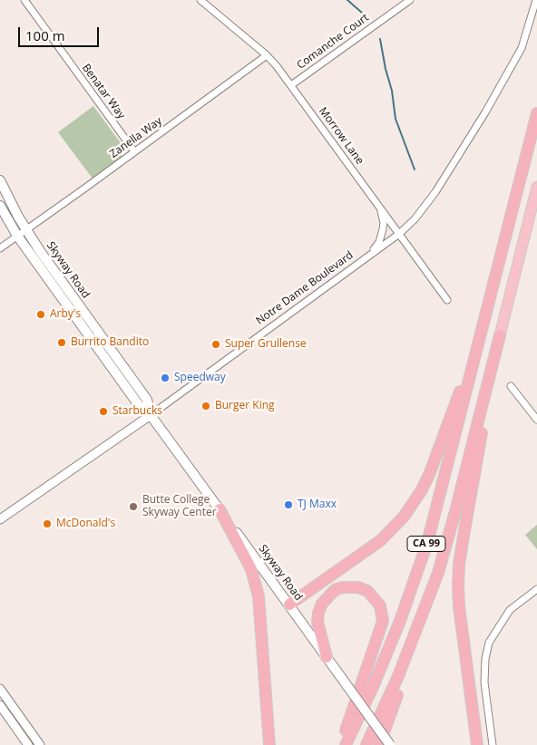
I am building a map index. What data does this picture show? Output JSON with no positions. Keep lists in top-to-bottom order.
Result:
{
  "streets": {
    "highway": ["CA 99"],
    "main road": ["Skyway Road"],
    "street": [
      "Comanche Court",
      "Benatar Way",
      "Morrow Lane",
      "Zanella Way",
      "Notre Dame Boulevard"
    ]
  },
  "crossings": [
    ["Comanche Court", "Morrow Lane"],
    ["Benatar Way", "Zanella Way"],
    ["Morrow Lane", "Zanella Way"],
    ["Morrow Lane", "Notre Dame Boulevard"],
    ["Zanella Way", "Skyway Road"],
    ["Skyway Road", "Notre Dame Boulevard"]
  ],
  "places": [
    "Arby's",
    "Burrito Bandito",
    "Super Grullense",
    "Speedway",
    "Burger King",
    "Starbucks",
    "TJ Maxx",
    "Butte College Skyway Center",
    "McDonald's"
  ],
  "scale_bar": "100 m"
}
